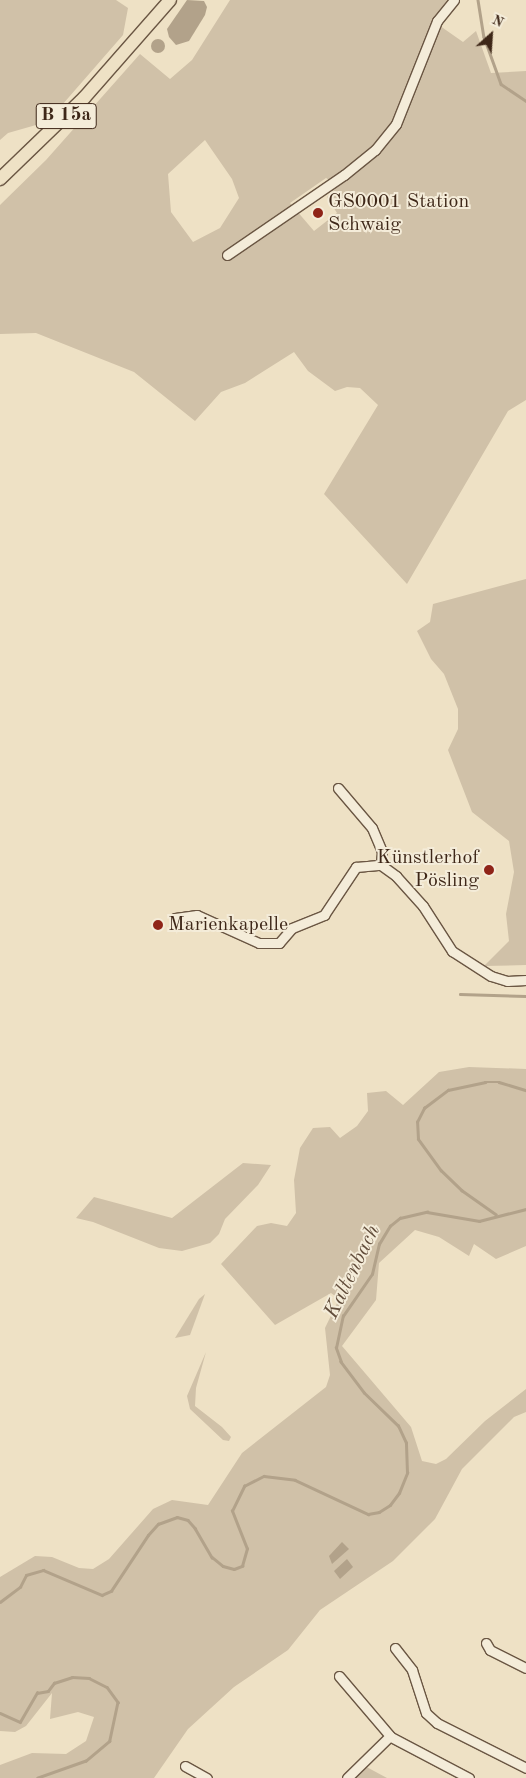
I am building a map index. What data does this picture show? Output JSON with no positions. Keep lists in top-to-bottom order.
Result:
{
  "streets": {
    "highway": ["B 15a"]
  },
  "water": ["Kaltenbach"],
  "places": ["GS0001 Station Schwaig", "Künstlerhof Pösling", "Marienkapelle"],
  "north": "top right"
}
